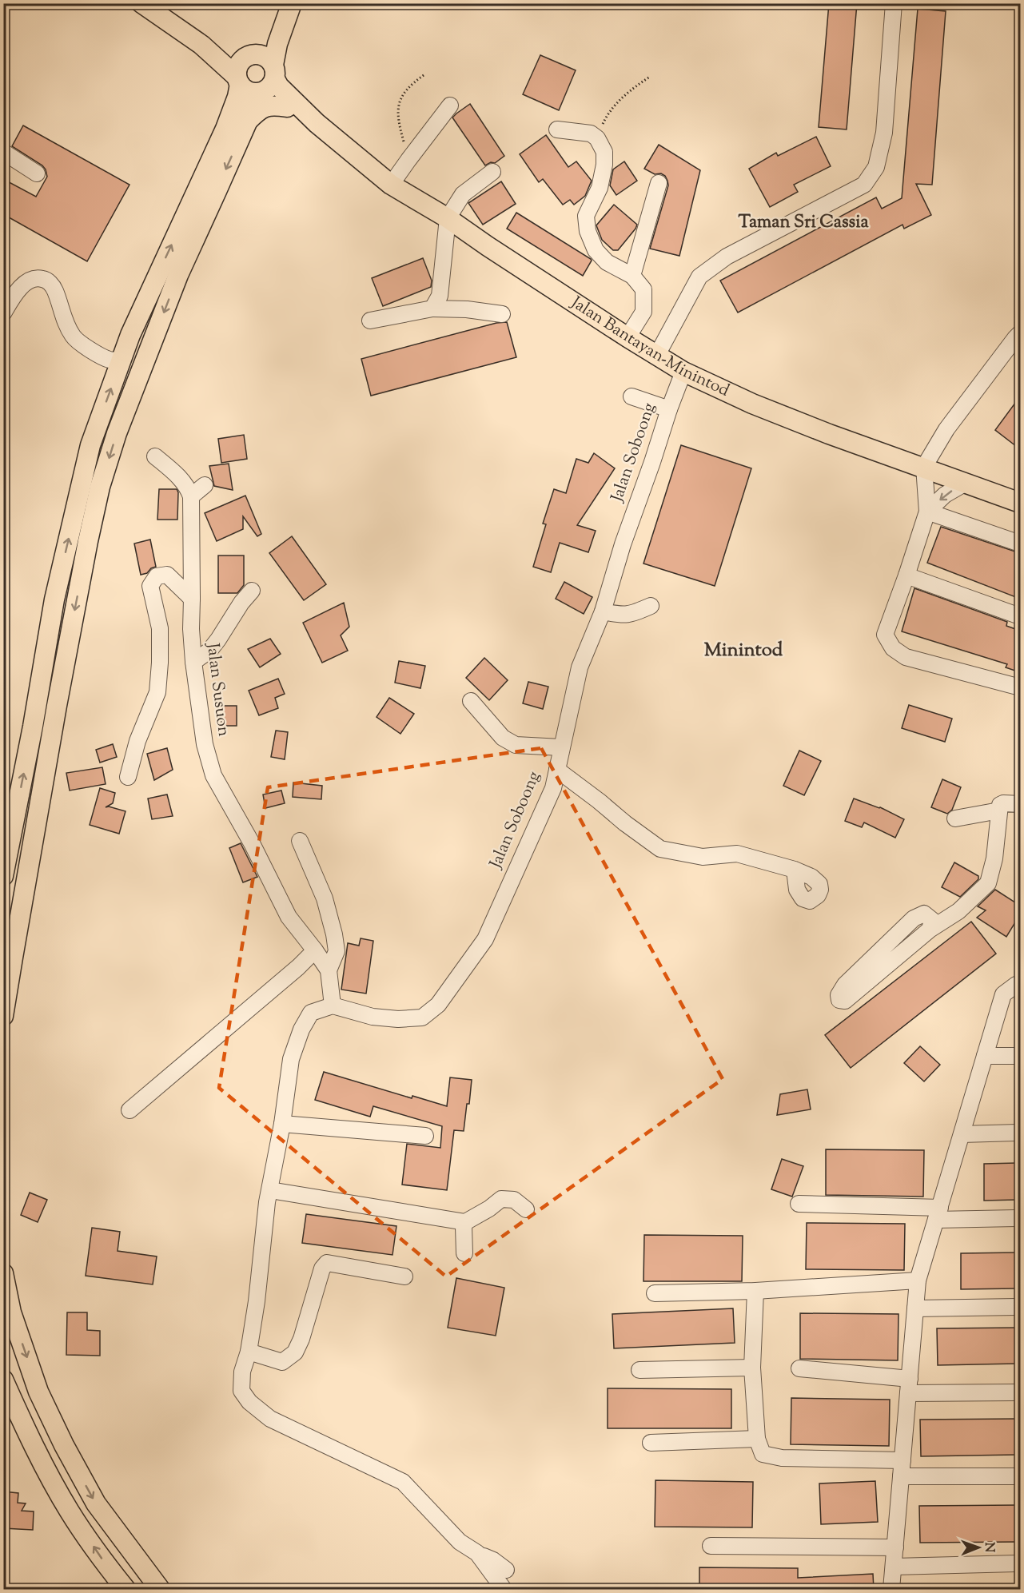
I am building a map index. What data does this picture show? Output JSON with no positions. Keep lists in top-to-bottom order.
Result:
{
  "streets": {
    "main road": ["Jalan Bantayan-Minintod"],
    "street": ["Jalan Soboong", "Jalan Susuon"]
  },
  "crossings": [
    ["Jalan Bantayan-Minintod", "Jalan Soboong"],
    ["Jalan Soboong", "Jalan Susuon"]
  ],
  "districts": ["Taman Sri Cassia", "Minintod"],
  "north": "right"
}
